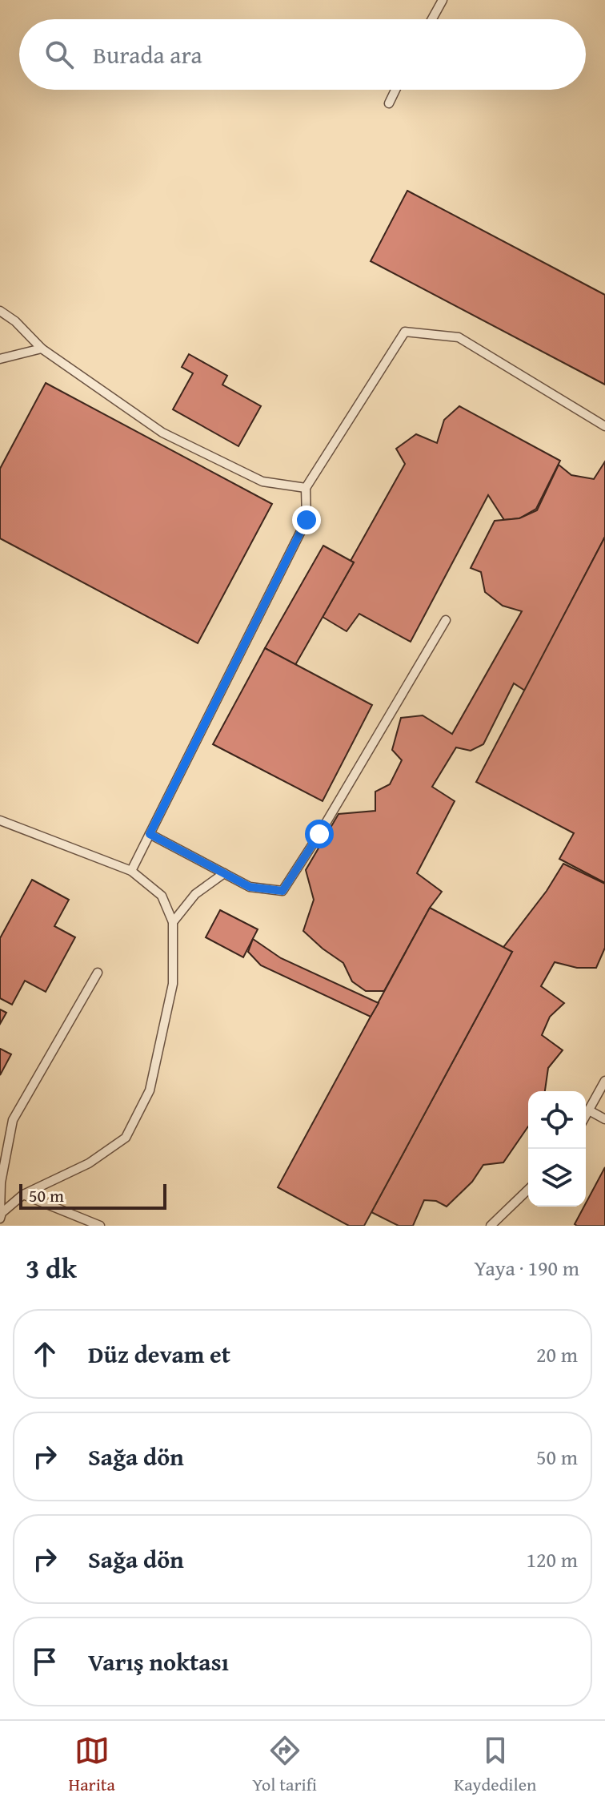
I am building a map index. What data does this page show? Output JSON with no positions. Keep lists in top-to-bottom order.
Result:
{
  "scale_bar": "50 m",
  "page": {
    "search": "Burada ara",
    "scale": "50 m",
    "heading": ["3 dk", "Yaya · 190 m"],
    "list": [
      ["Düz devam et", "20 m"],
      ["Sağa dön", "50 m"],
      ["Sağa dön", "120 m"],
      "Varış noktası"
    ],
    "nav": ["Harita", "Yol tarifi", "Kaydedilen"]
  }
}
